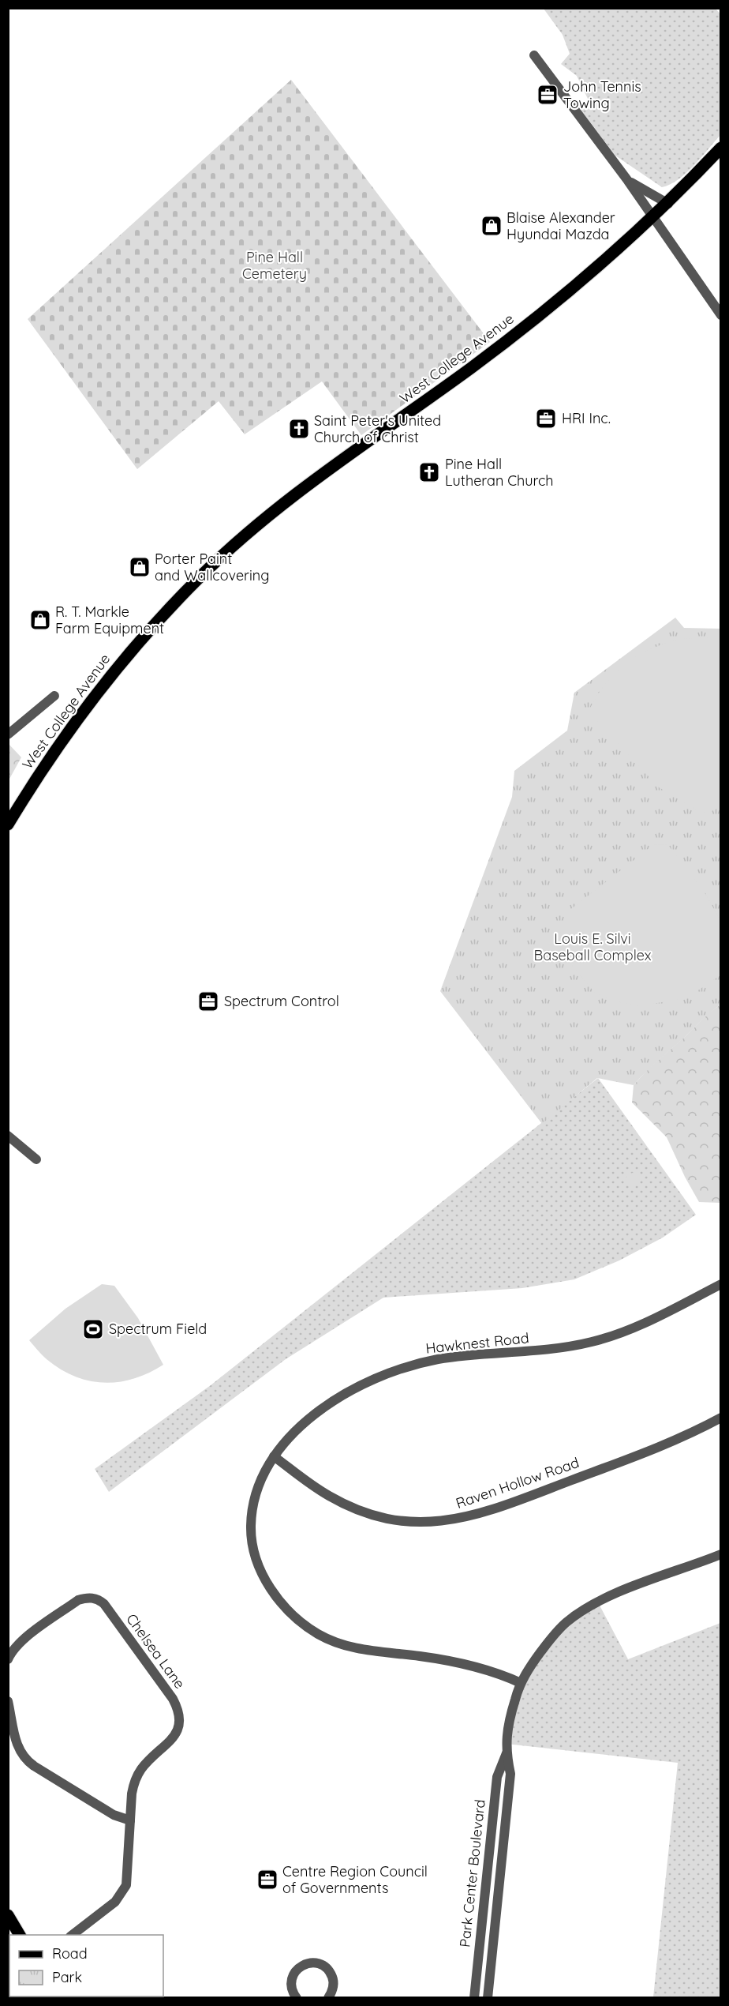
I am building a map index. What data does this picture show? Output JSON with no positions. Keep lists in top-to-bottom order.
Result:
{
  "streets": {
    "main road": ["West College Avenue"],
    "street": [
      "Hawknest Road",
      "Raven Hollow Road",
      "Chelsea Lane",
      "Park Center Boulevard"
    ]
  },
  "crossings": [
    ["Hawknest Road", "Raven Hollow Road"],
    ["Hawknest Road", "Park Center Boulevard"]
  ],
  "parks": ["Pine Hall Cemetery", "Louis E. Silvi Baseball Complex"],
  "places": {
    "office": [
      "John Tennis Towing",
      "HRI Inc.",
      "Spectrum Control",
      "Centre Region Council of Governments"
    ],
    "shop": ["Blaise Alexander Hyundai Mazda", "Porter Paint and Wallcovering", "R. T. Markle Farm Equipment"],
    "church": ["Saint Peter's United Church of Christ", "Pine Hall Lutheran Church"],
    "sports": ["Spectrum Field"]
  },
  "legend": ["Road", "Park"]
}
